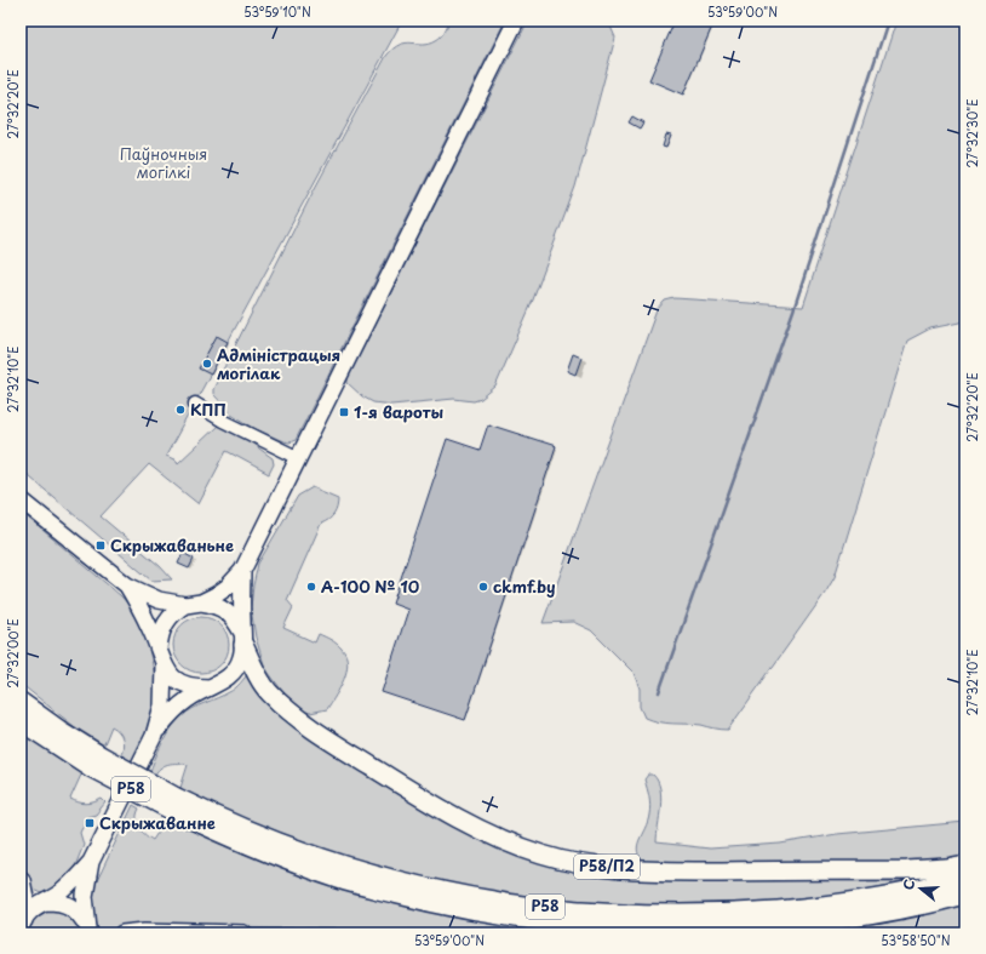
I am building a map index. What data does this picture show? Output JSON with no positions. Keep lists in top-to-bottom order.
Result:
{
  "streets": {
    "highway": ["Р58", "Р58/П2"]
  },
  "parks": ["Паўночныя могілкі"],
  "places": {
    "other": [
      "Адміністрацыя могілак",
      "КПП",
      "А-100 № 10",
      "ckmf.by"
    ],
    "transit": ["1-я вароты", "Скрыжаваньне", "Скрыжаванне"]
  },
  "north": "left",
  "coordinates": [
    "53°59'10\"N",
    "53°59'00\"N",
    "27°32'20\"E",
    "27°32'30\"E",
    "27°32'10\"E",
    "27°32'00\"E",
    "53°58'50\"N"
  ]
}
